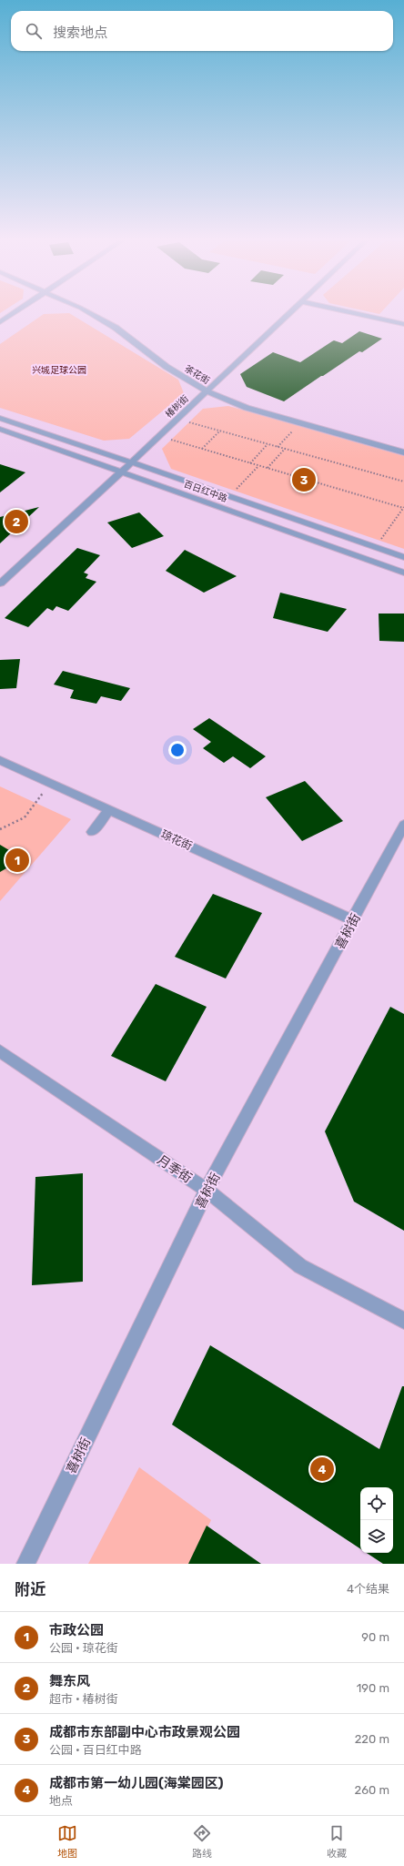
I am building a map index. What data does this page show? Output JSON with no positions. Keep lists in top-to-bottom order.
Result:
{
  "streets": {
    "street": [
      "茶花街",
      "椿树街",
      "百日红中路",
      "琼花街",
      "喜树街",
      "月季街"
    ]
  },
  "crossings": [
    ["茶花街", "椿树街"],
    ["椿树街", "百日红中路"],
    ["琼花街", "喜树街"],
    ["喜树街", "月季街"]
  ],
  "parks": ["兴城足球公园"],
  "page": {
    "search": "搜索地点",
    "pins": [
      "3",
      "2",
      "1",
      "4"
    ],
    "heading": ["附近", "4个结果"],
    "list": [
      {
        "mark": "1",
        "name": "市政公园",
        "note": "公园 · 琼花街",
        "value": "90 m"
      },
      {
        "mark": "2",
        "name": "舞东风",
        "note": "超市 · 椿树街",
        "value": "190 m"
      },
      {
        "mark": "3",
        "name": "成都市东部副中心市政景观公园",
        "note": "公园 · 百日红中路",
        "value": "220 m"
      },
      {
        "mark": "4",
        "name": "成都市第一幼儿园(海棠园区)",
        "note": "地点",
        "value": "260 m"
      }
    ],
    "nav": ["地图", "路线", "收藏"]
  }
}
